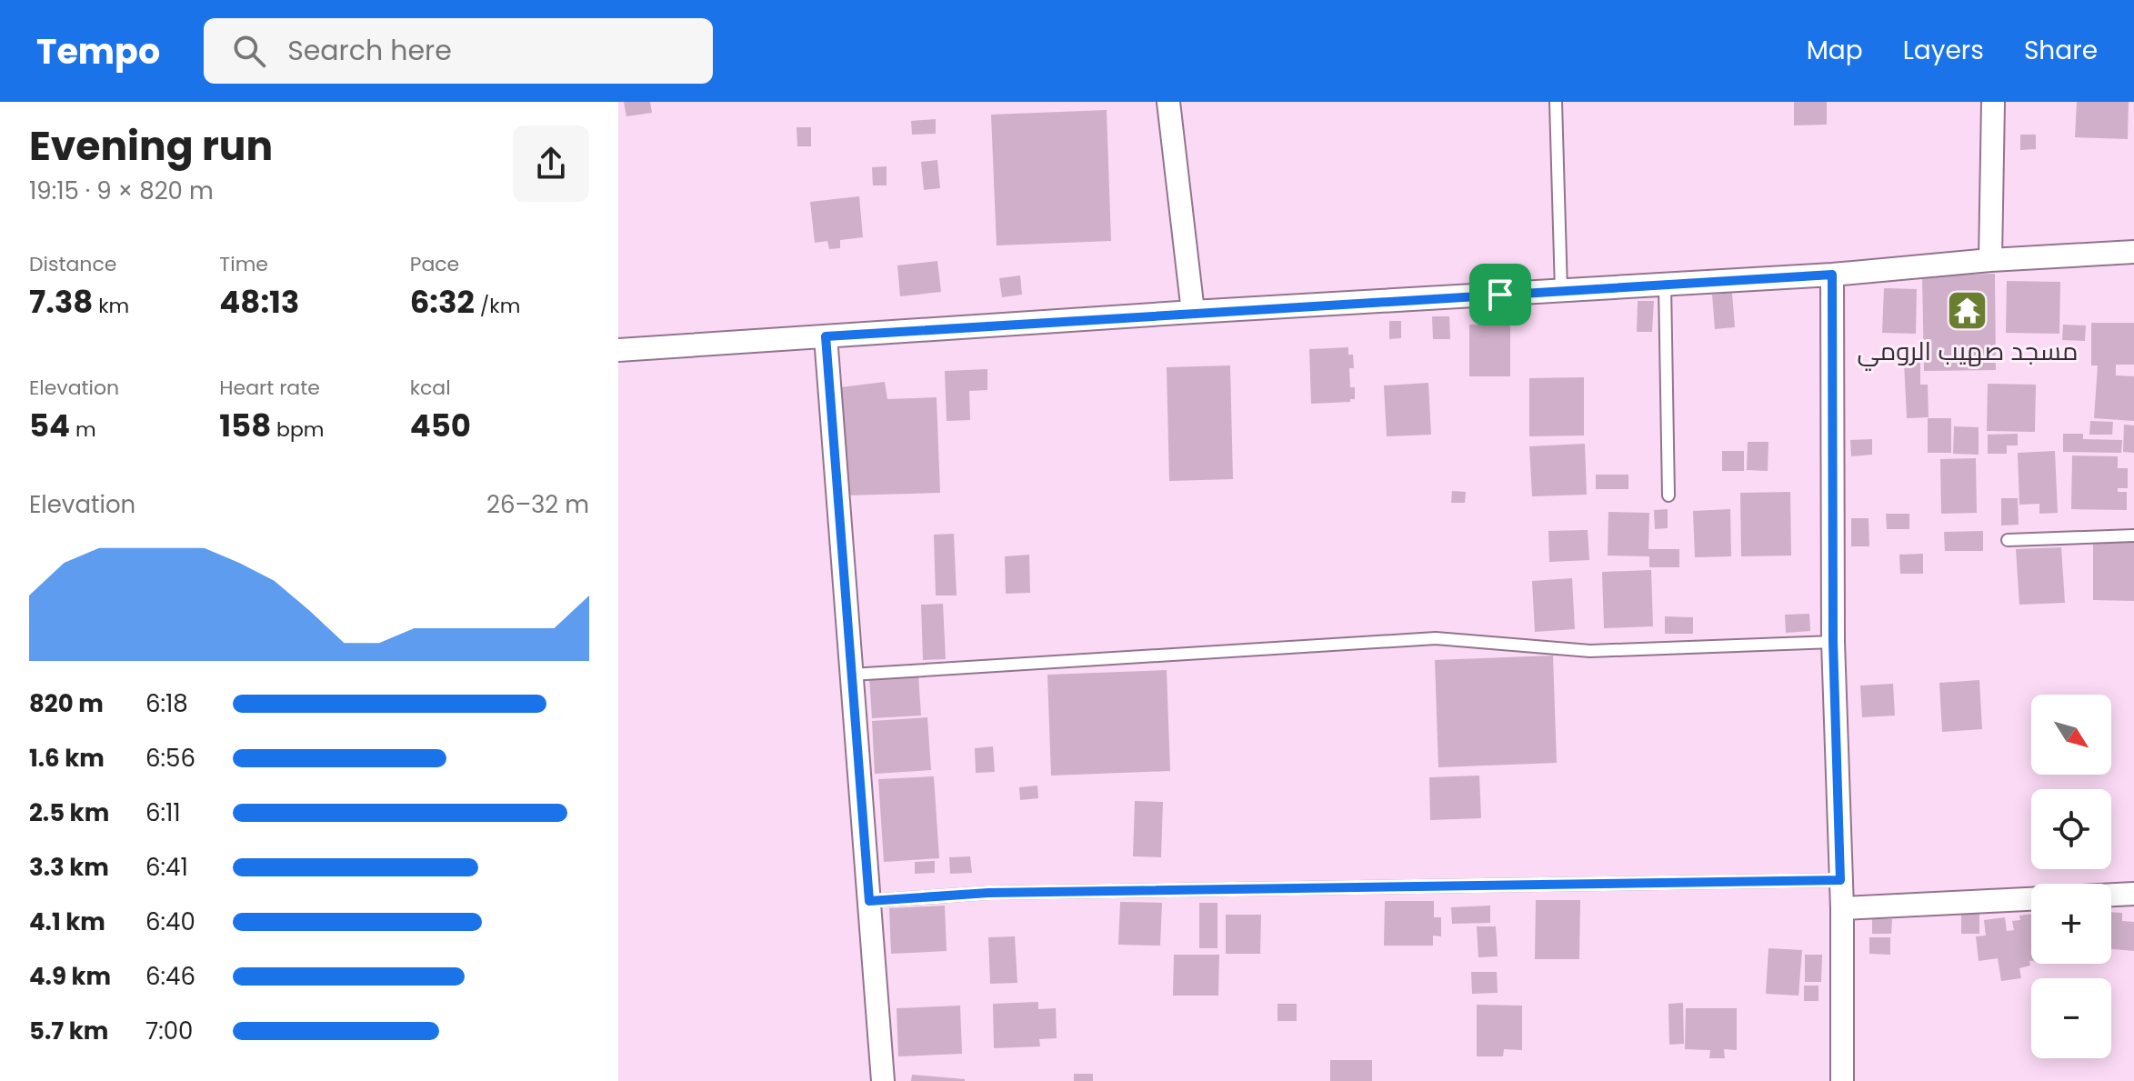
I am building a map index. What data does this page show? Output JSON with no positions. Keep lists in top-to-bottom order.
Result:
{
  "places": {
    "temple": ["مسجد صهيب الرومي"]
  },
  "north": "bottom right",
  "page": {
    "header": "Tempo",
    "search": "Search here",
    "nav": ["Map", "Layers", "Share"],
    "heading": ["Evening run", "19:15 · 9 × 820 m"],
    "stats": [
      ["Distance", "7.38 km"],
      ["Time", "48:13"],
      ["Pace", "6:32 /km"],
      ["Elevation", "54 m"],
      ["Heart rate", "158 bpm"],
      ["kcal", "450"]
    ],
    "chart": ["Elevation", "26–32 m"],
    "list": [
      {
        "name": "820 m",
        "note": "6:18"
      },
      {
        "name": "1.6 km",
        "note": "6:56"
      },
      {
        "name": "2.5 km",
        "note": "6:11"
      },
      {
        "name": "3.3 km",
        "note": "6:41"
      },
      {
        "name": "4.1 km",
        "note": "6:40"
      },
      {
        "name": "4.9 km",
        "note": "6:46"
      },
      {
        "name": "5.7 km",
        "note": "7:00"
      }
    ],
    "map_buttons": ["+", "−"]
  }
}
